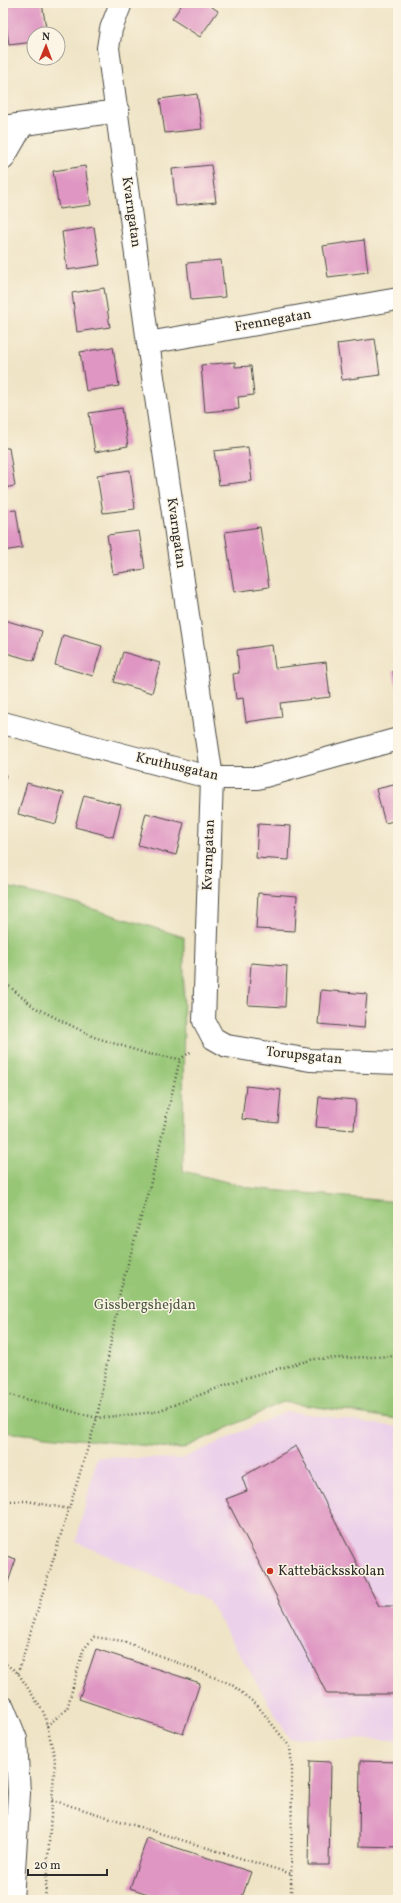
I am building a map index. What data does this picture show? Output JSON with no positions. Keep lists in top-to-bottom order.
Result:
{
  "streets": {
    "street": [
      "Kvarngatan",
      "Frennegatan",
      "Kruthusgatan",
      "Torupsgatan"
    ]
  },
  "crossings": [
    ["Kvarngatan", "Frennegatan"],
    ["Kvarngatan", "Kruthusgatan"],
    ["Kvarngatan", "Torupsgatan"]
  ],
  "parks": ["Gissbergshejdan"],
  "places": ["Kattebäcksskolan"],
  "scale_bar": "20 m",
  "north": "top"
}
